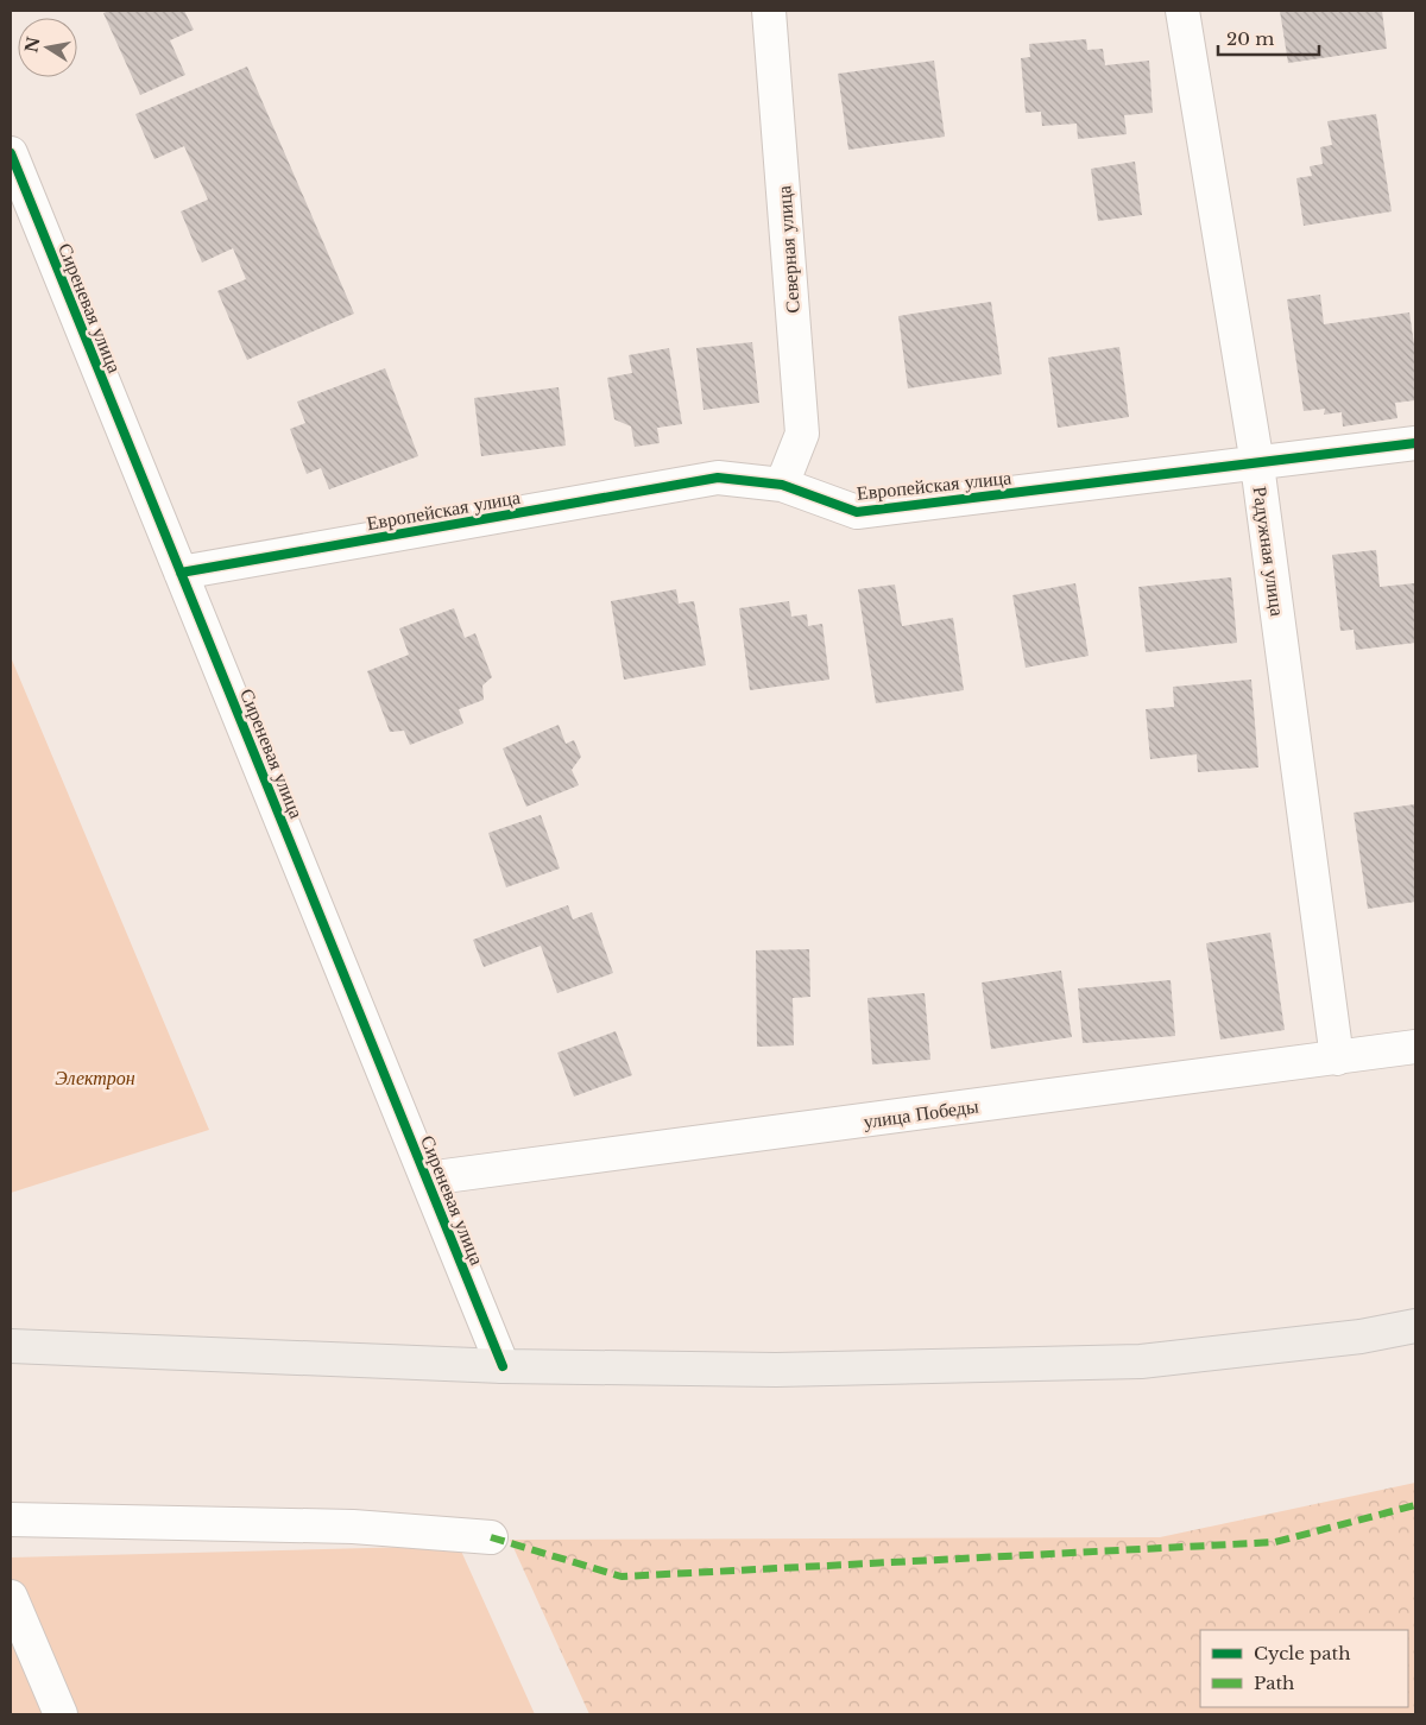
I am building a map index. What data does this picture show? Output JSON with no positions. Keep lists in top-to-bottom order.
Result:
{
  "streets": {
    "street": [
      "Северная улица",
      "Сиреневая улица",
      "Европейская улица",
      "Радужная улица",
      "улица Победы"
    ]
  },
  "crossings": [
    ["Северная улица", "Европейская улица"],
    ["Сиреневая улица", "Европейская улица"],
    ["Сиреневая улица", "улица Победы"],
    ["Европейская улица", "Радужная улица"],
    ["Радужная улица", "улица Победы"]
  ],
  "parks": ["Электрон"],
  "legend": ["Cycle path", "Path"],
  "scale_bar": "20 m",
  "north": "left"
}
